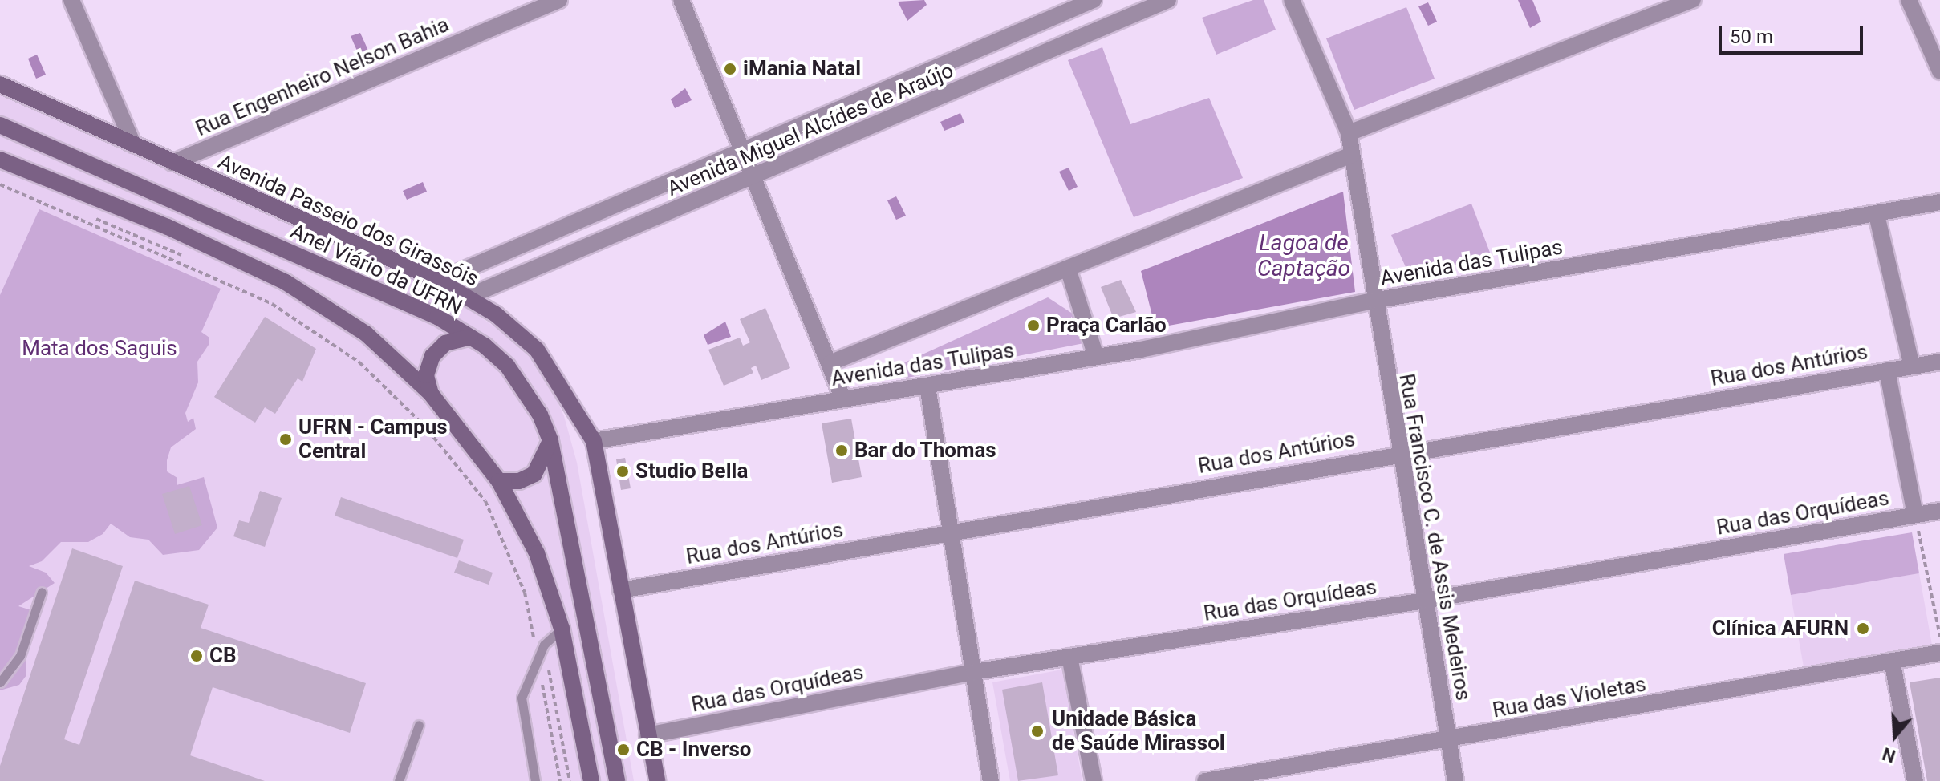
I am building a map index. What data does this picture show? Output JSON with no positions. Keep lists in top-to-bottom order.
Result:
{
  "streets": {
    "main road": ["Avenida Passeio dos Girassóis", "Anel Viário da UFRN"],
    "street": [
      "Rua Engenheiro Nelson Bahia",
      "Avenida Miguel Alcídes de Araújo",
      "Avenida das Tulipas",
      "Rua dos Antúrios",
      "Rua das Orquídeas",
      "Rua Francisco C. de Assis Medeiros",
      "Rua das Violetas"
    ]
  },
  "crossings": [
    ["Rua Engenheiro Nelson Bahia", "Avenida Passeio dos Girassóis"],
    ["Avenida Miguel Alcídes de Araújo", "Avenida Passeio dos Girassóis"],
    ["Avenida Passeio dos Girassóis", "Avenida das Tulipas"],
    ["Avenida Passeio dos Girassóis", "Rua dos Antúrios"],
    ["Avenida Passeio dos Girassóis", "Rua das Orquídeas"],
    ["Avenida das Tulipas", "Rua Francisco C. de Assis Medeiros"],
    ["Rua dos Antúrios", "Rua Francisco C. de Assis Medeiros"],
    ["Rua das Orquídeas", "Rua Francisco C. de Assis Medeiros"],
    ["Rua Francisco C. de Assis Medeiros", "Rua das Violetas"]
  ],
  "water": ["Lagoa de Captação"],
  "parks": ["Mata dos Saguis"],
  "places": [
    "iMania Natal",
    "Praça Carlão",
    "UFRN - Campus Central",
    "Bar do Thomas",
    "Studio Bella",
    "Clínica AFURN",
    "CB",
    "Unidade Básica de Saúde Mirassol",
    "CB - Inverso"
  ],
  "scale_bar": "50 m",
  "north": "bottom"
}
